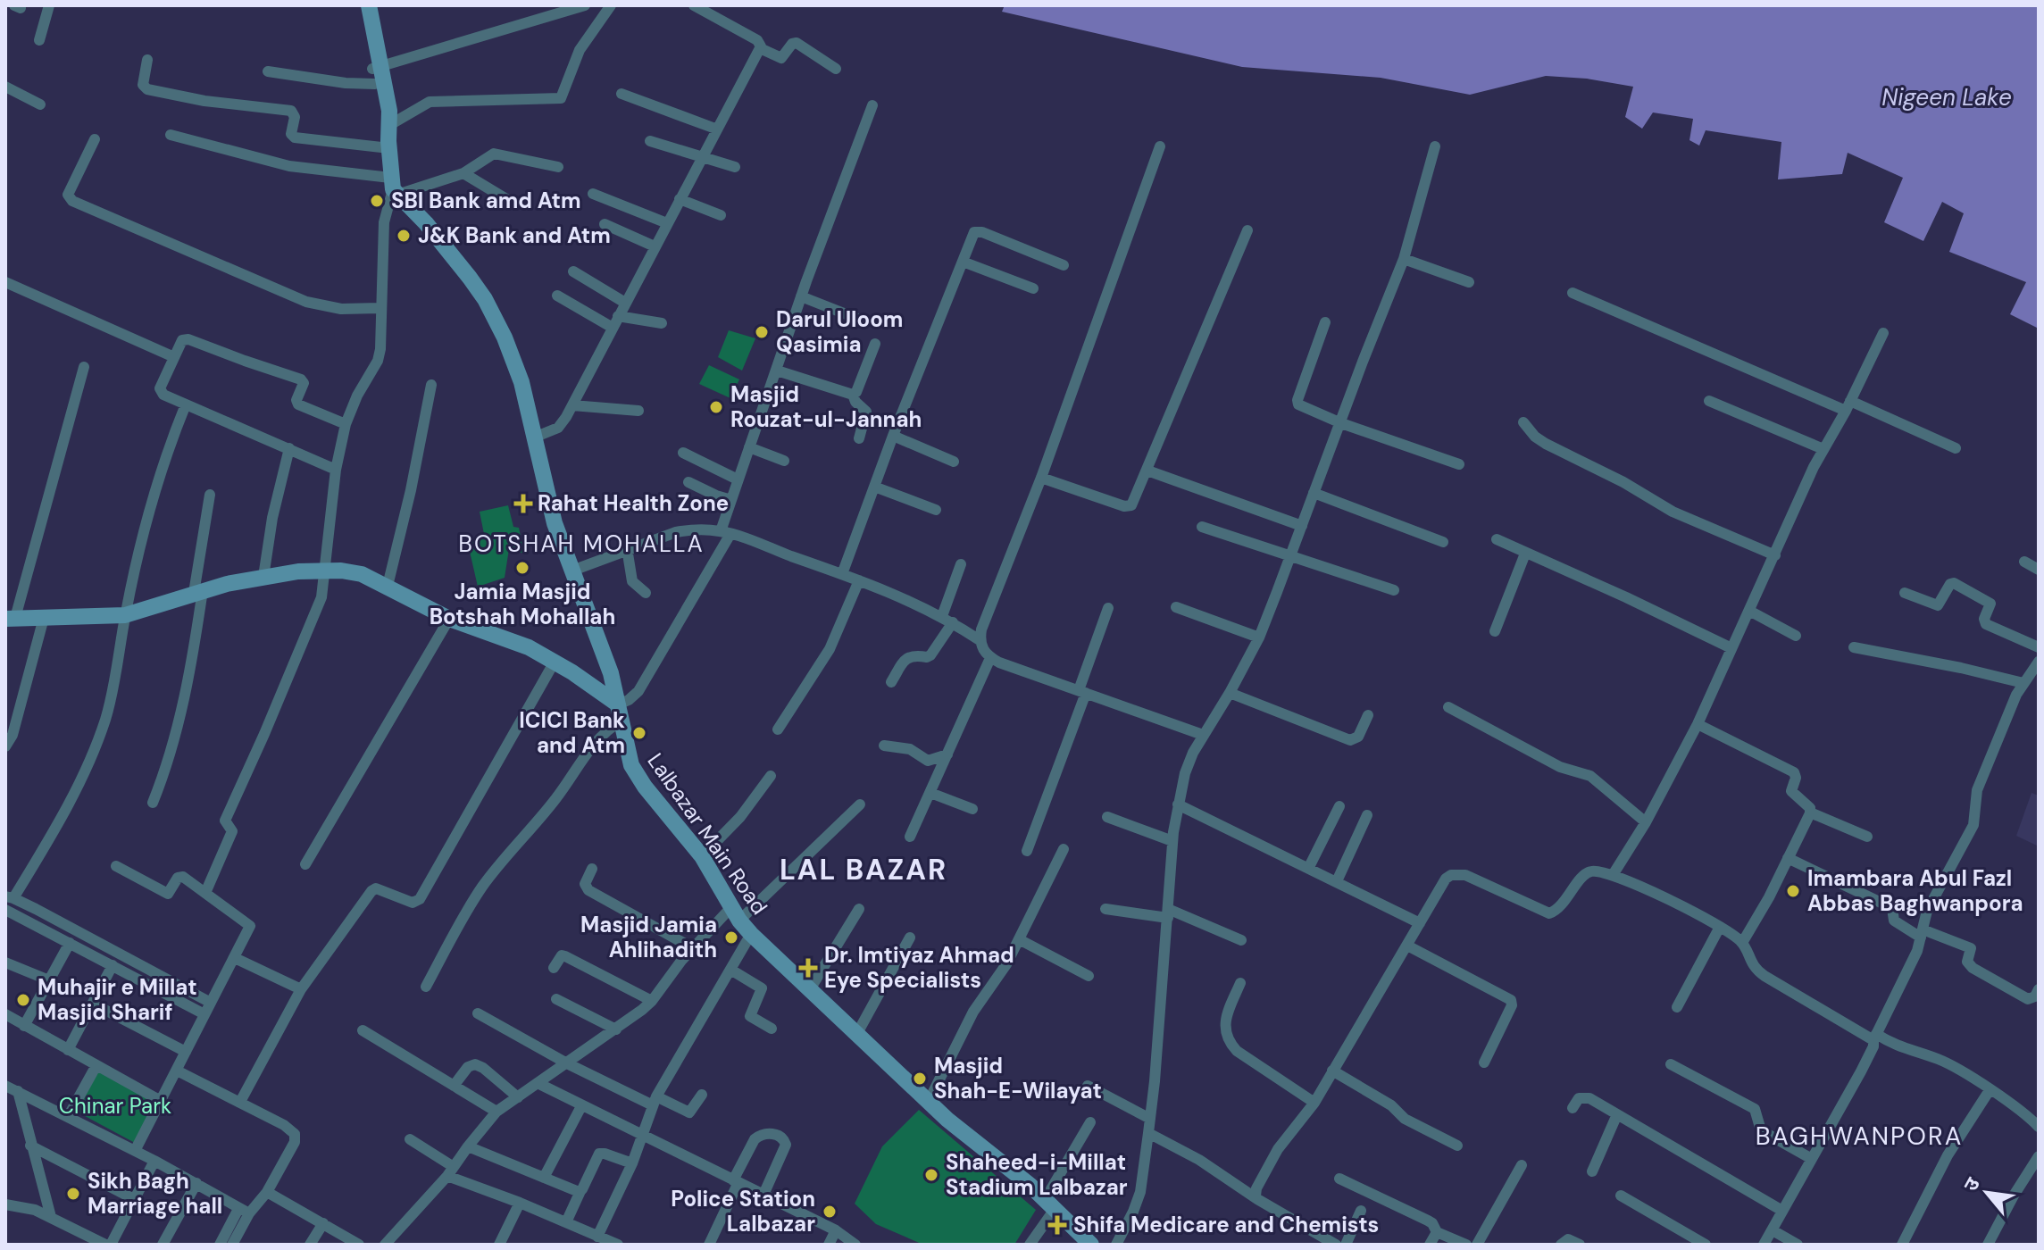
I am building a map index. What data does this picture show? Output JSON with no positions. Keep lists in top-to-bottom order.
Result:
{
  "streets": {
    "main road": ["Lalbazar Main Road"]
  },
  "districts": ["BOTSHAH MOHALLA", "LAL BAZAR", "BAGHWANPORA"],
  "water": ["Nigeen Lake"],
  "parks": ["Chinar Park"],
  "places": {
    "other": [
      "SBI Bank amd Atm",
      "J&K Bank and Atm",
      "Darul Uloom Qasimia",
      "Masjid Rouzat-ul-Jannah",
      "Jamia Masjid Botshah Mohallah",
      "ICICI Bank and Atm",
      "Imambara Abul Fazl Abbas Baghwanpora",
      "Masjid Jamia Ahlihadith",
      "Muhajir e Millat Masjid Sharif",
      "Masjid Shah-E-Wilayat",
      "Shaheed-i-Millat Stadium Lalbazar",
      "Sikh Bagh Marriage hall",
      "Police Station Lalbazar"
    ],
    "health": ["Rahat Health Zone", "Dr. Imtiyaz Ahmad Eye Specialists", "Shifa Medicare and Chemists"]
  },
  "north": "top left"
}
